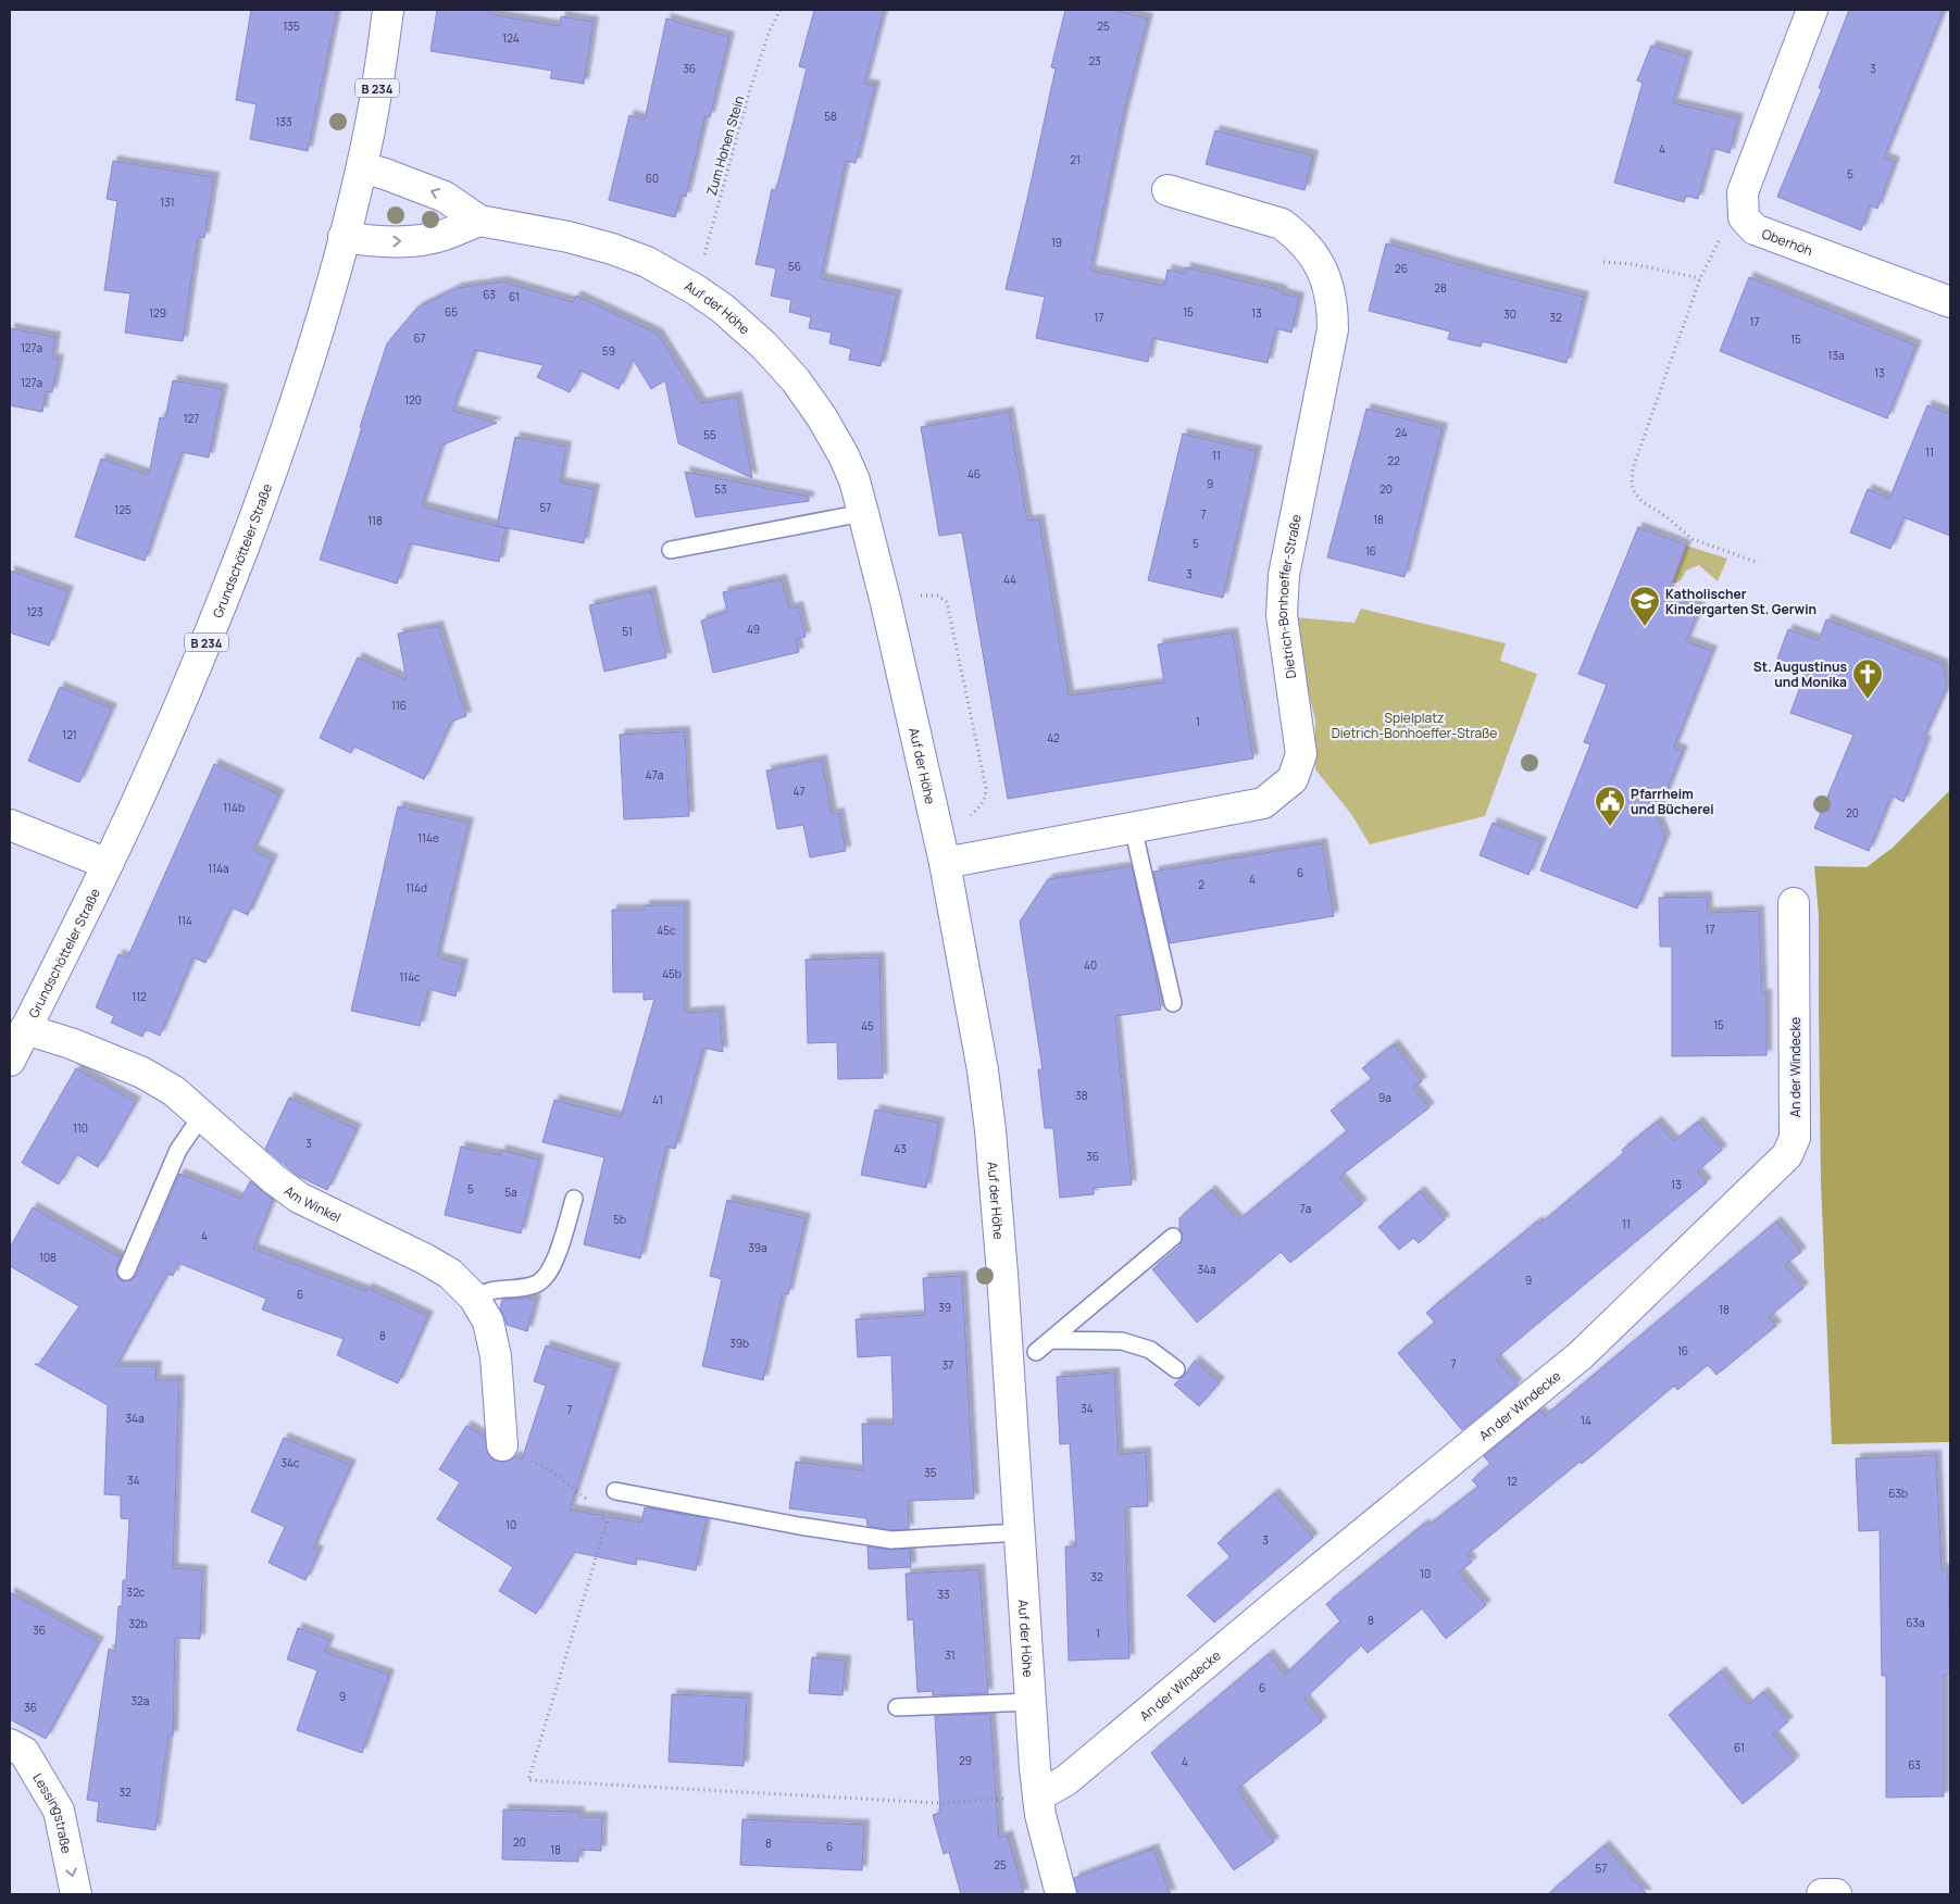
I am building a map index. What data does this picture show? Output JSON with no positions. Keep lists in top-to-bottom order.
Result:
{
  "streets": {
    "street": [
      "B 234",
      "Oberhöh",
      "Auf der Höhe",
      "Grundschötteler Straße",
      "Dietrich-Bonhoeffer-Straße",
      "An der Windecke",
      "Am Winkel",
      "Lessingstraße"
    ],
    "path": ["Zum Hohen Stein"]
  },
  "crossings": [
    ["Zum Hohen Stein", "Auf der Höhe"],
    ["Auf der Höhe", "Grundschötteler Straße"],
    ["Auf der Höhe", "Dietrich-Bonhoeffer-Straße"],
    ["Auf der Höhe", "An der Windecke"],
    ["Grundschötteler Straße", "Am Winkel"]
  ],
  "one_way": ["Lessingstraße"],
  "parks": ["Spielplatz Dietrich-Bonhoeffer-Straße"],
  "places": {
    "school or university": ["Katholischer Kindergarten St. Gerwin"],
    "church": ["St. Augustinus und Monika"],
    "public building": ["Pfarrheim und Bücherei"]
  },
  "house_numbers": [
    "135",
    "25",
    "124",
    "23",
    "36",
    "3",
    "58",
    "133",
    "4",
    "21",
    "5",
    "60",
    "131",
    "19",
    "56",
    "26",
    "28",
    "63",
    "61",
    "65",
    "15",
    "129",
    "13",
    "30",
    "17",
    "32",
    "17",
    "67",
    "15",
    "127a",
    "59",
    "13a",
    "13",
    "127a",
    "120",
    "127",
    "24",
    "55",
    "11",
    "11",
    "22",
    "46",
    "9",
    "53",
    "20",
    "57",
    "125",
    "7",
    "18",
    "118",
    "5",
    "16",
    "3",
    "44",
    "123",
    "49",
    "51",
    "116",
    "1",
    "121",
    "42",
    "47a",
    "47",
    "114b",
    "20",
    "114e",
    "114a",
    "6",
    "4",
    "2",
    "114d",
    "114",
    "17",
    "45c",
    "40",
    "45b",
    "114c",
    "112",
    "15",
    "45",
    "38",
    "9a",
    "41",
    "110",
    "3",
    "43",
    "36",
    "13",
    "5",
    "5a",
    "7a",
    "5b",
    "11",
    "4",
    "39a",
    "108",
    "34a",
    "9",
    "6",
    "39",
    "18",
    "8",
    "39b",
    "16",
    "7",
    "37",
    "34",
    "7",
    "34a",
    "14",
    "34c",
    "35",
    "34",
    "12",
    "63b",
    "10",
    "3",
    "10",
    "32",
    "32c",
    "33",
    "8",
    "63a",
    "32b",
    "36",
    "1",
    "31",
    "6",
    "9",
    "32a",
    "36",
    "61",
    "29",
    "4",
    "63",
    "32",
    "20",
    "8",
    "6",
    "18",
    "25",
    "57"
  ]
}
